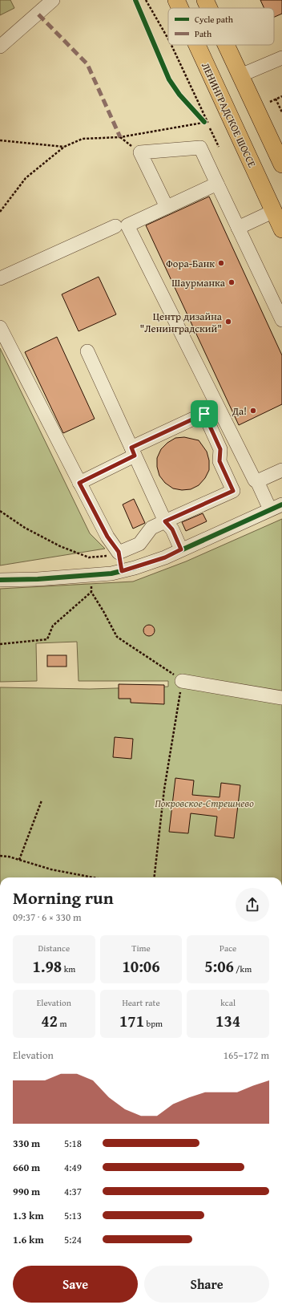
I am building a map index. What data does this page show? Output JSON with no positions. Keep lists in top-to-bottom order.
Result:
{
  "streets": {
    "main road": ["ЛЕНИНГРАДСКОЕ ШОССЕ"]
  },
  "parks": ["Покровское-Стрешнево"],
  "places": [
    "Фора-Банк",
    "Шаурманка",
    "Центр дизайна \"Ленинградский\"",
    "Да!"
  ],
  "legend": ["Cycle path", "Path"],
  "page": {
    "heading": ["Morning run", "09:37 · 6 × 330 m"],
    "stats": [
      ["Distance", "1.98 km"],
      ["Time", "10:06"],
      ["Pace", "5:06 /km"],
      ["Elevation", "42 m"],
      ["Heart rate", "171 bpm"],
      ["kcal", "134"]
    ],
    "chart": ["Elevation", "165–172 m"],
    "list": [
      {
        "name": "330 m",
        "note": "5:18"
      },
      {
        "name": "660 m",
        "note": "4:49"
      },
      {
        "name": "990 m",
        "note": "4:37"
      },
      {
        "name": "1.3 km",
        "note": "5:13"
      },
      {
        "name": "1.6 km",
        "note": "5:24"
      }
    ],
    "buttons": ["Save", "Share"]
  }
}
